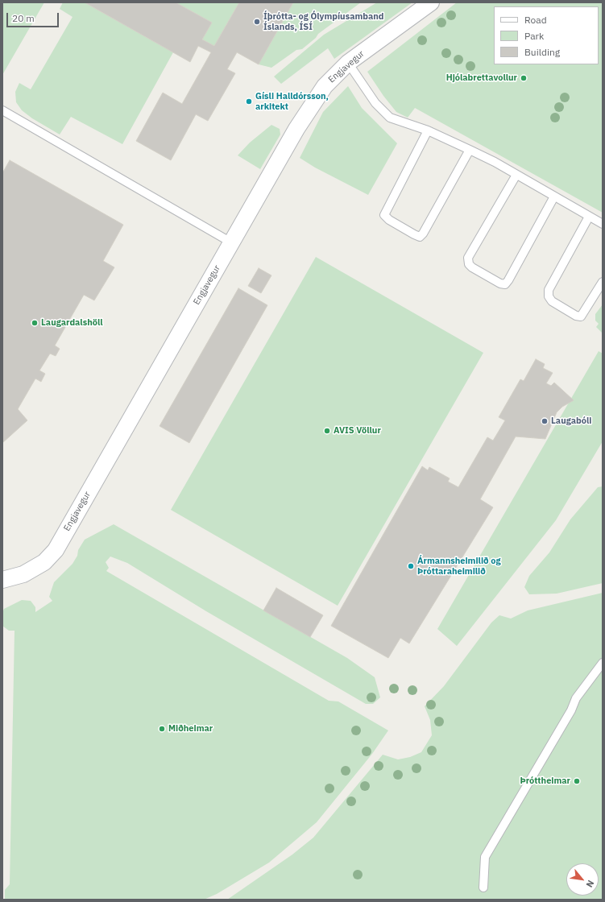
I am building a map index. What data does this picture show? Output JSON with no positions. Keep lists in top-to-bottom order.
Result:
{
  "streets": {
    "street": ["Engjavegur"]
  },
  "places": [
    "Íþrótta- og Ólympíusamband Íslands, ÍSÍ",
    "Hjólabrettavollur",
    "Gísli Halldórsson, arkitekt",
    "Laugardalshöll",
    "Laugabóli",
    "AVIS Völlur",
    "Ármannsheimilið og Þróttaraheimilið",
    "Miðheimar",
    "Þróttheimar"
  ],
  "legend": ["Road", "Park", "Building"],
  "scale_bar": "20 m",
  "north": "bottom right"
}
